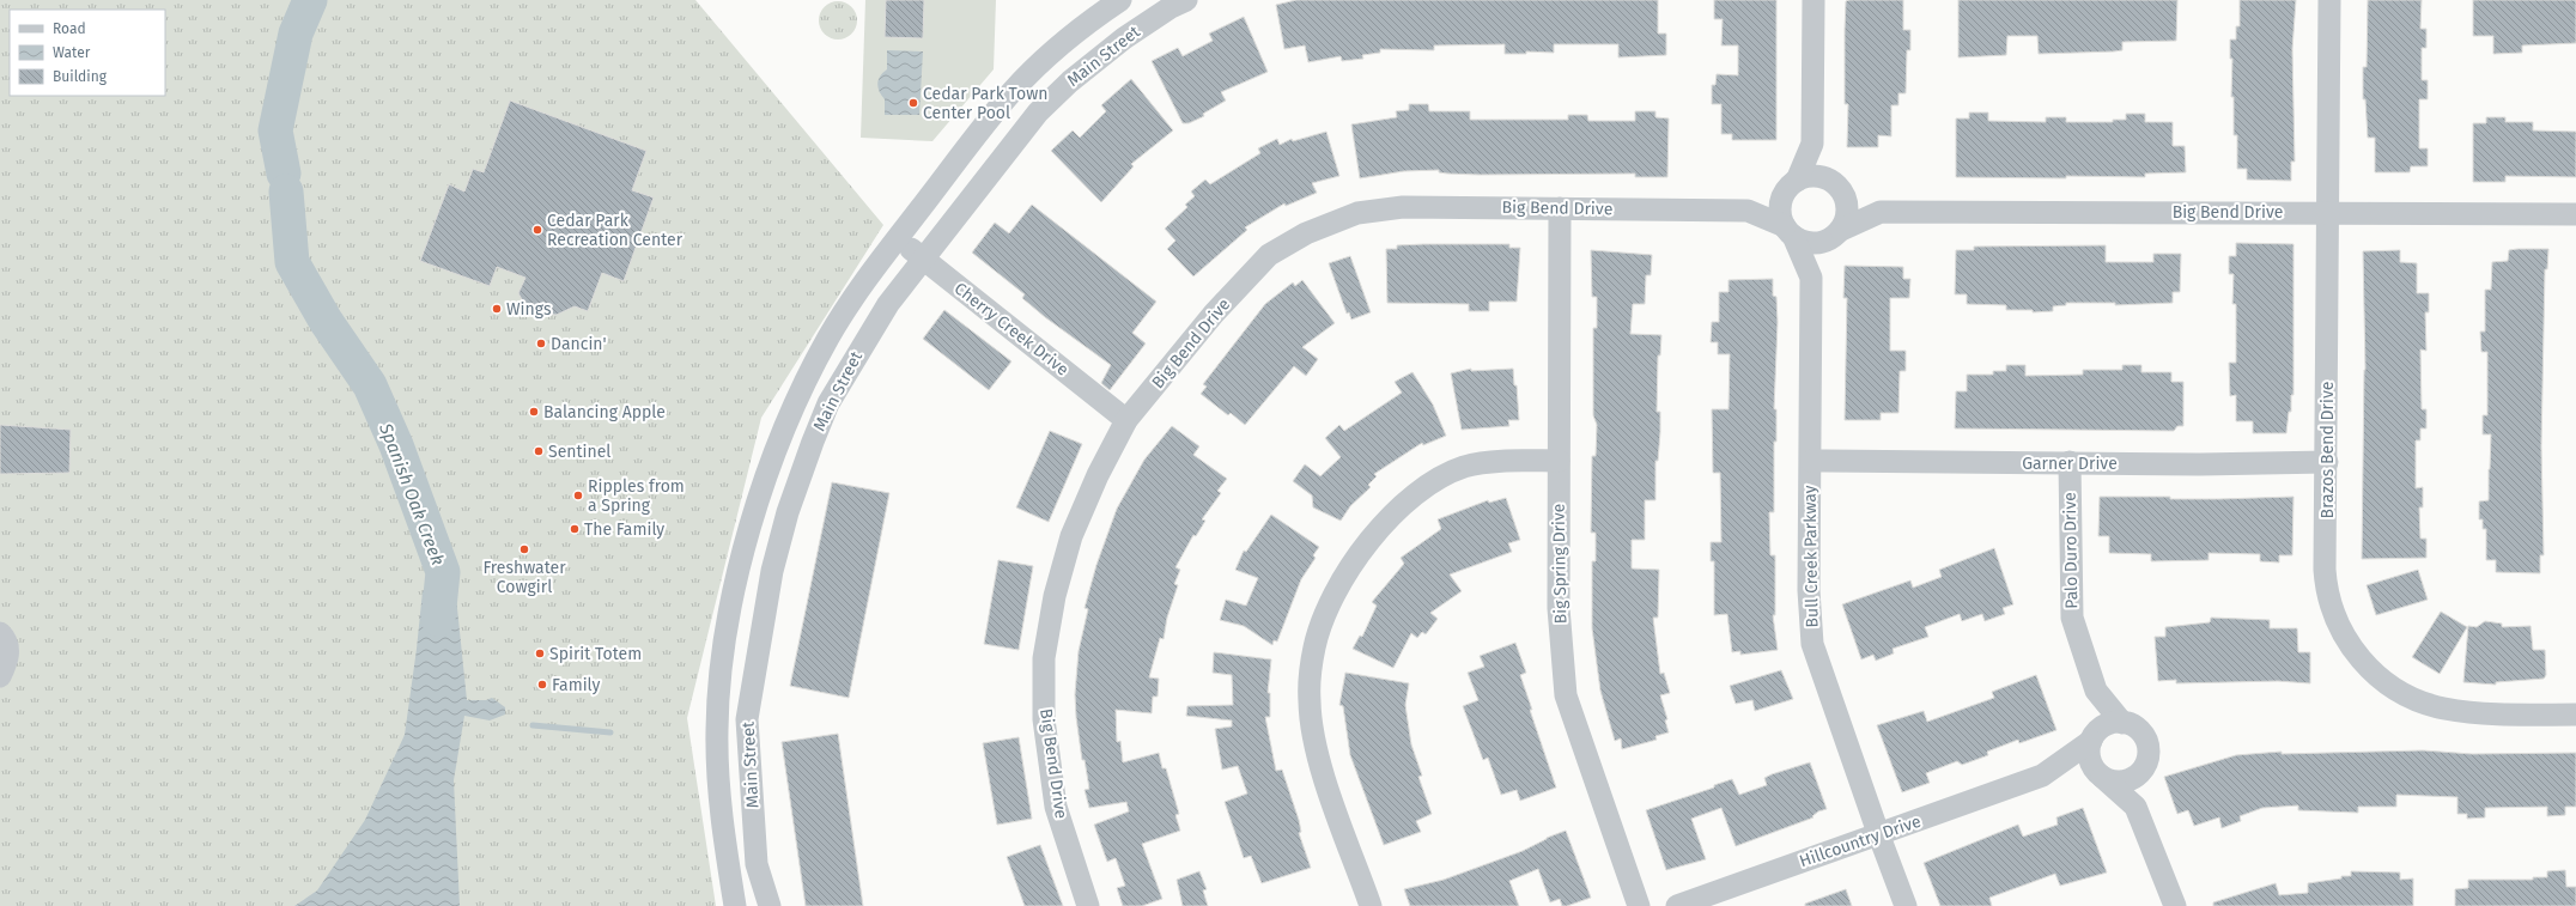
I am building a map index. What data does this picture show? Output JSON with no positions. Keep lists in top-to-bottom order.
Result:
{
  "streets": {
    "street": [
      "Main Street",
      "Big Bend Drive",
      "Cherry Creek Drive",
      "Brazos Bend Drive",
      "Garner Drive",
      "Palo Duro Drive",
      "Bull Creek Parkway",
      "Big Spring Drive",
      "Hillcountry Drive"
    ]
  },
  "crossings": [
    ["Main Street", "Cherry Creek Drive"],
    ["Big Bend Drive", "Cherry Creek Drive"],
    ["Big Bend Drive", "Brazos Bend Drive"],
    ["Big Bend Drive", "Bull Creek Parkway"],
    ["Big Bend Drive", "Big Spring Drive"],
    ["Brazos Bend Drive", "Garner Drive"],
    ["Garner Drive", "Palo Duro Drive"],
    ["Garner Drive", "Bull Creek Parkway"],
    ["Palo Duro Drive", "Hillcountry Drive"],
    ["Bull Creek Parkway", "Hillcountry Drive"]
  ],
  "water": ["Spanish Oak Creek"],
  "places": [
    "Cedar Park Town Center Pool",
    "Cedar Park Recreation Center",
    "Wings",
    "Dancin'",
    "Balancing Apple",
    "Sentinel",
    "Ripples from a Spring",
    "The Family",
    "Freshwater Cowgirl",
    "Spirit Totem",
    "Family"
  ],
  "legend": ["Road", "Water", "Building"]
}
